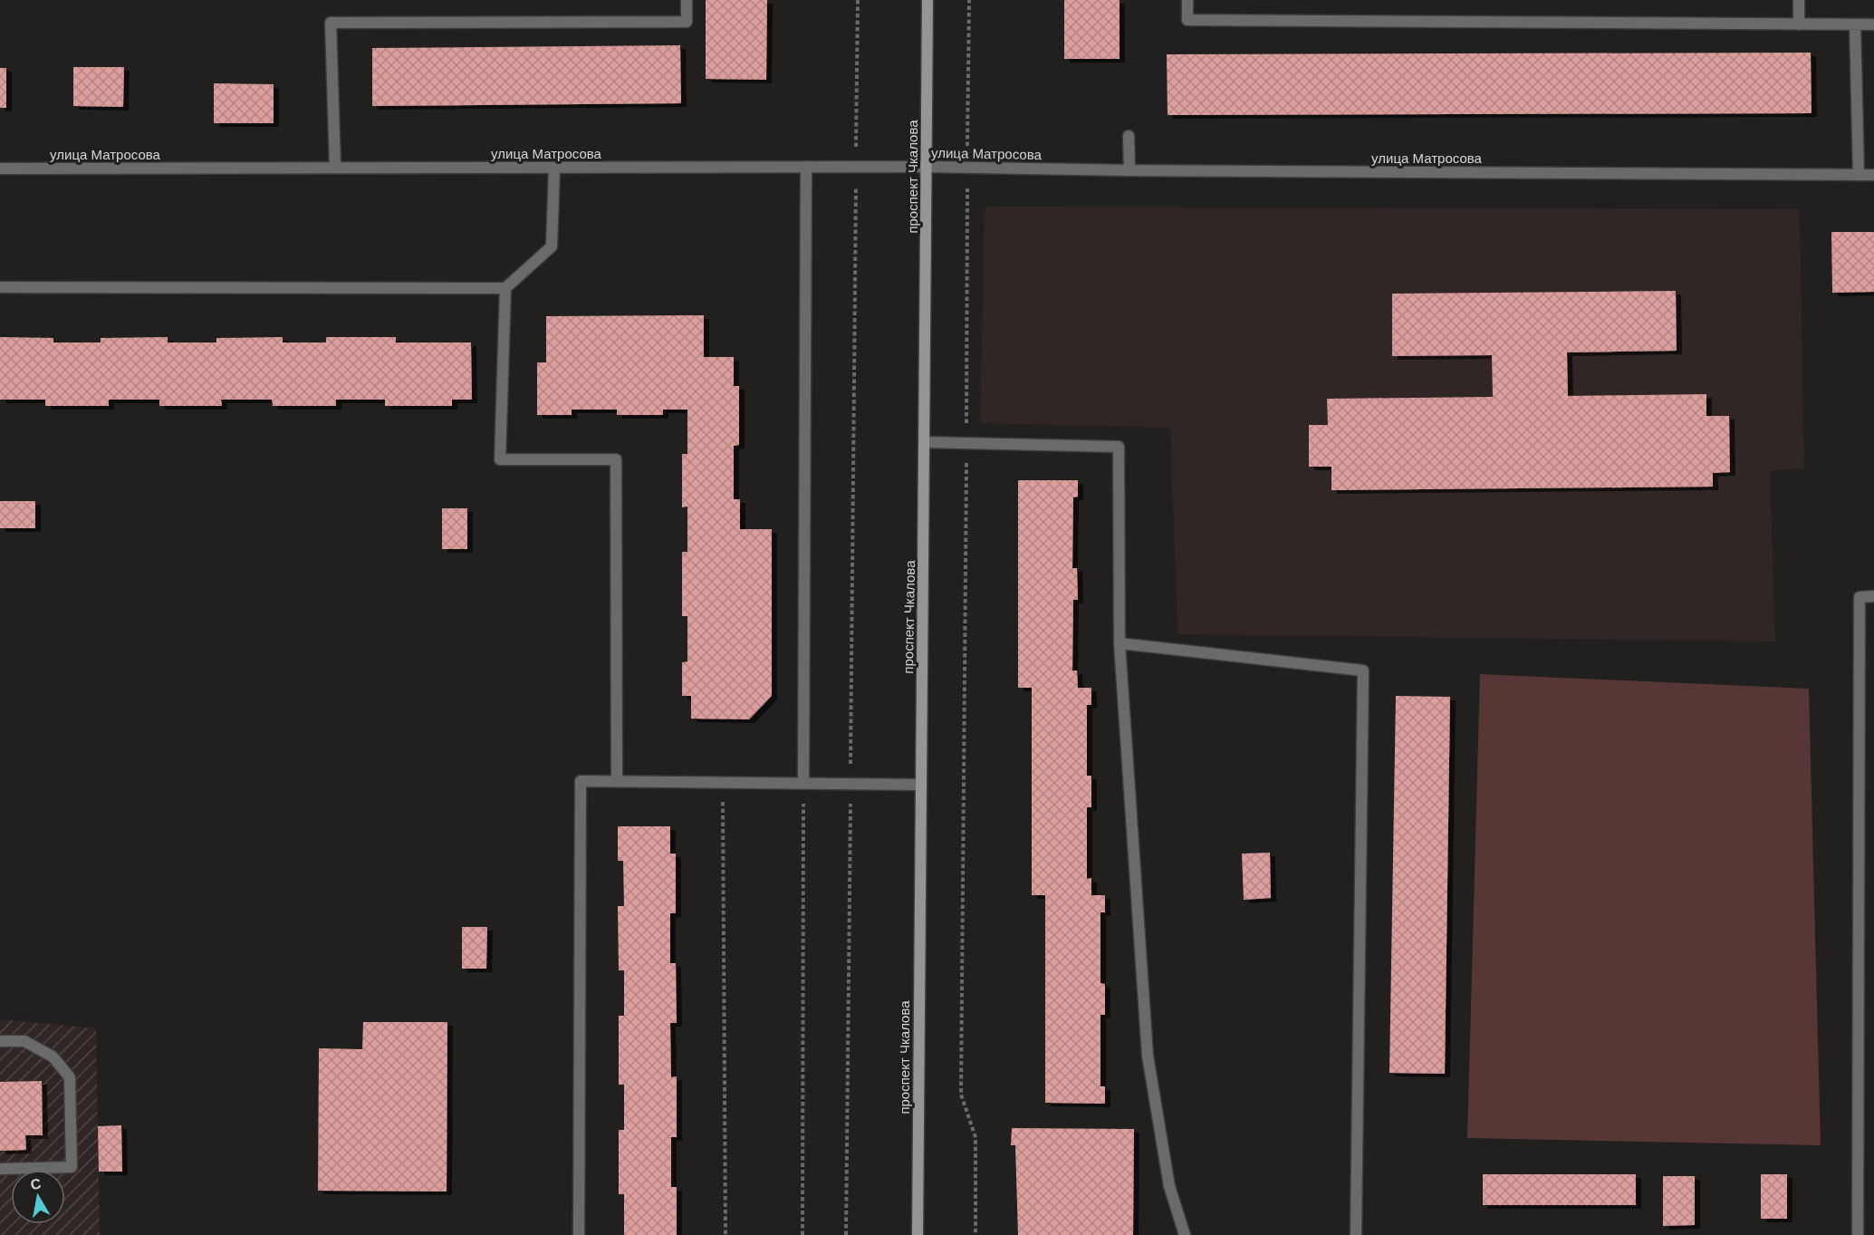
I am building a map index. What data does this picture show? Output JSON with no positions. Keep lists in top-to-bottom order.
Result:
{
  "streets": {
    "main road": ["проспект Чкалова"],
    "street": ["улица Матросова"]
  },
  "crossings": [
    ["улица Матросова", "проспект Чкалова"]
  ],
  "north": "top"
}
